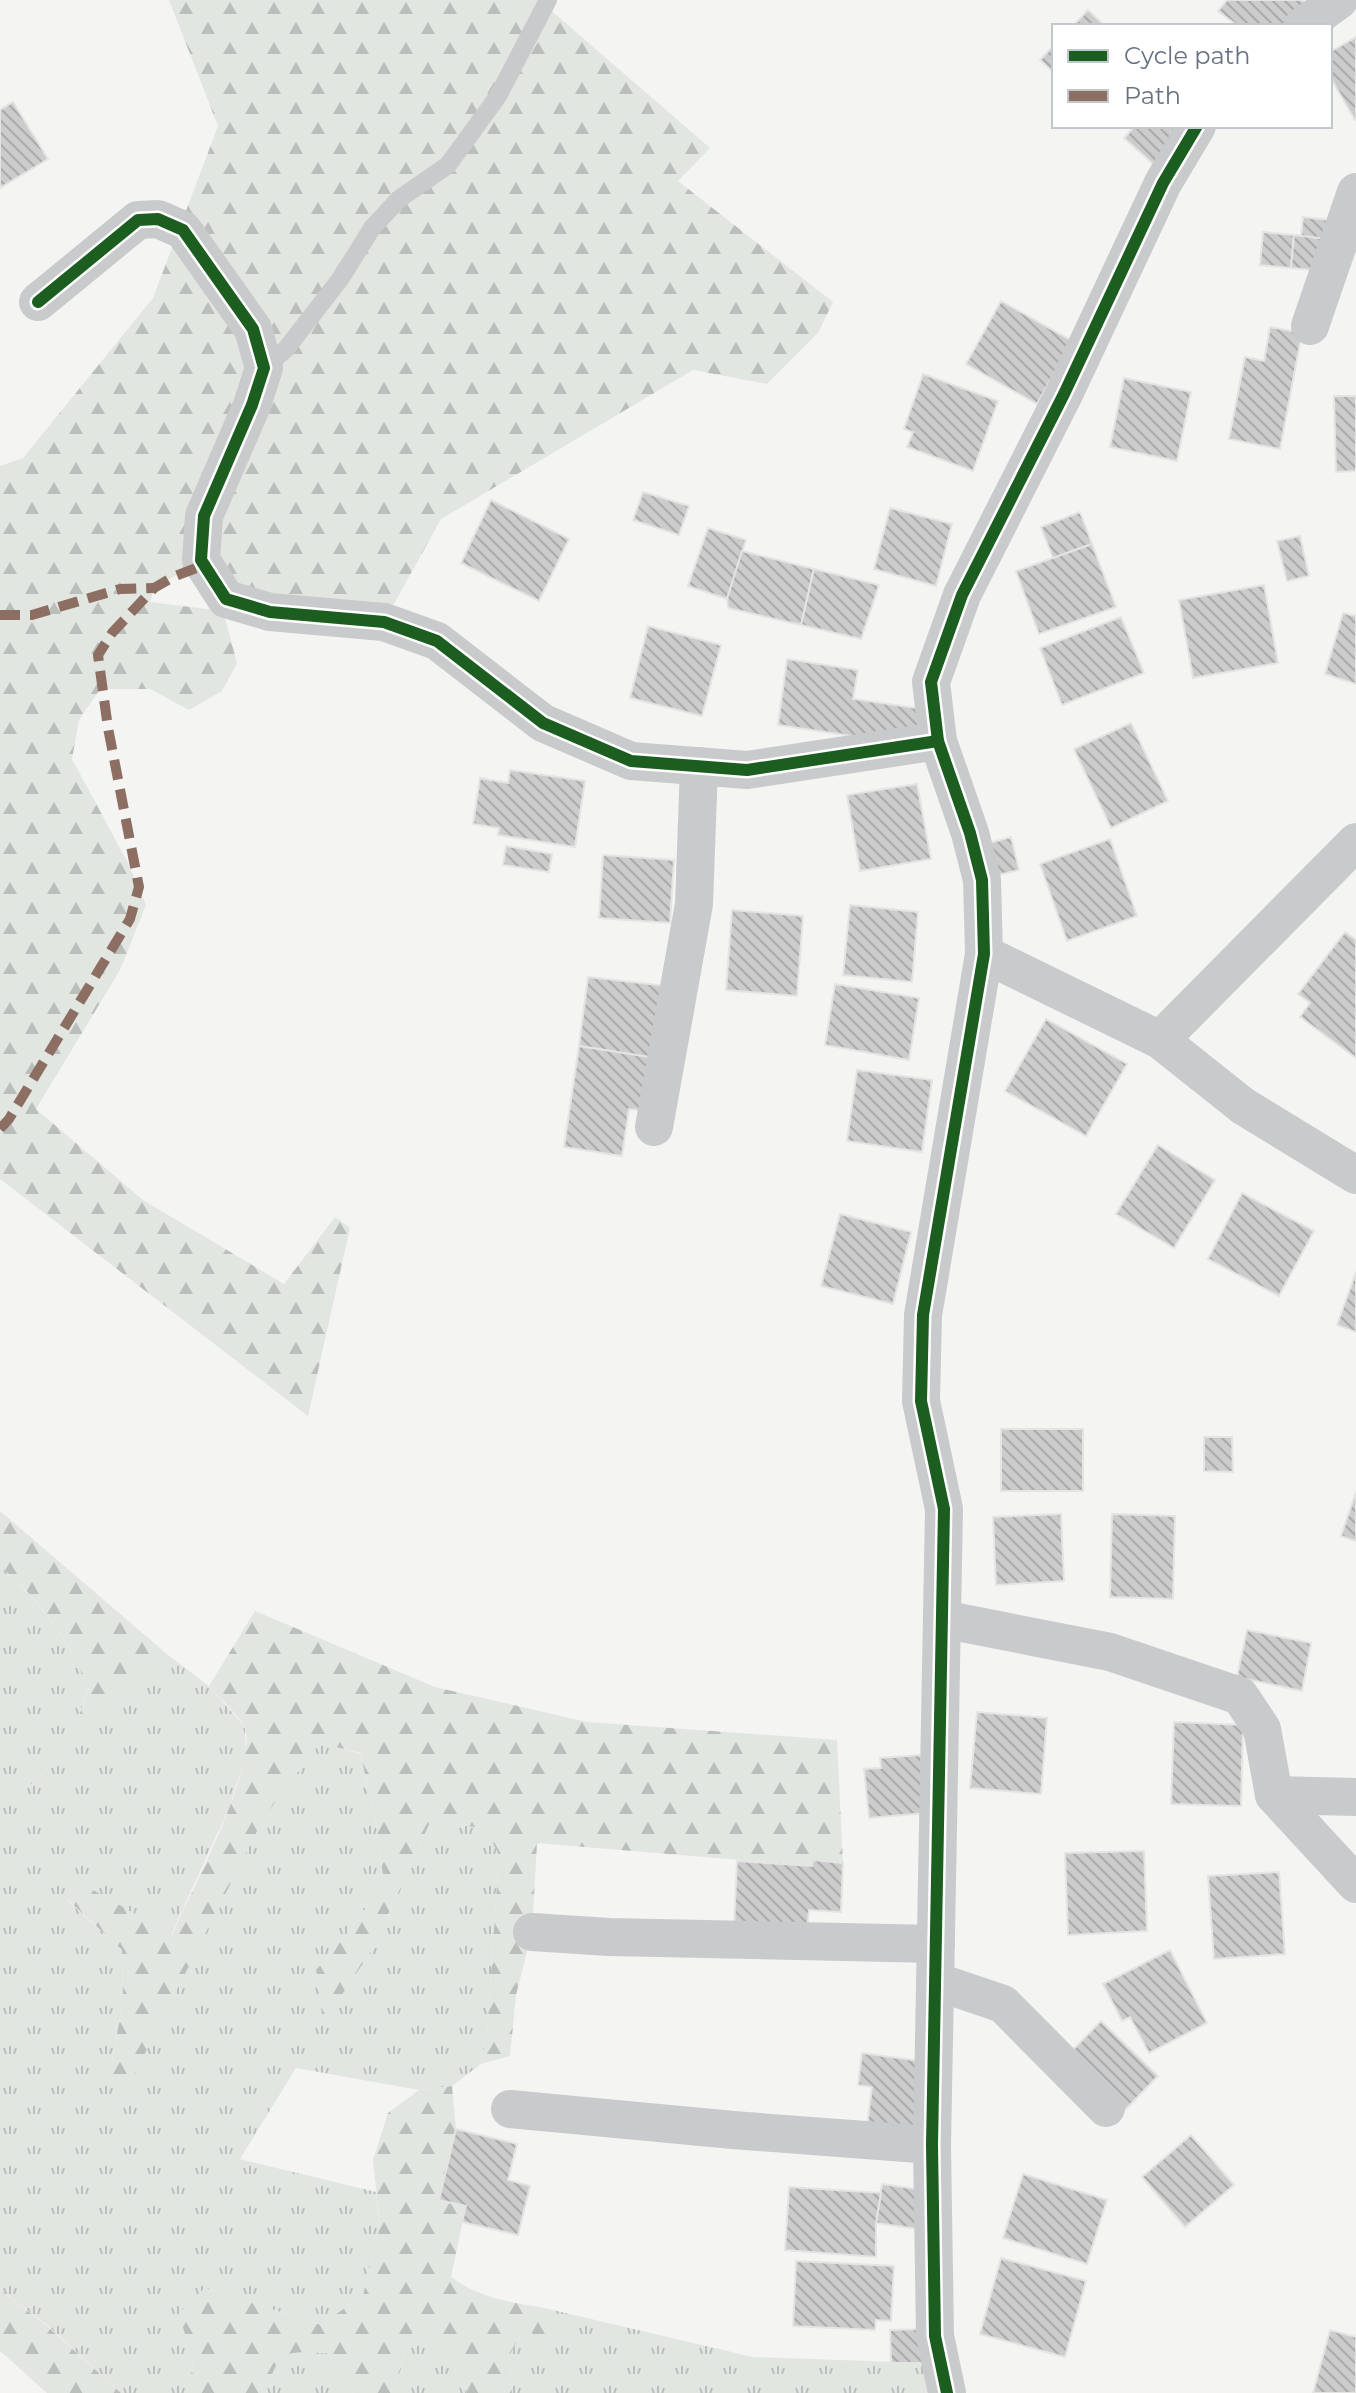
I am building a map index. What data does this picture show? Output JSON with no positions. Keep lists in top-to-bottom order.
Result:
{
  "legend": ["Cycle path", "Path"]
}
